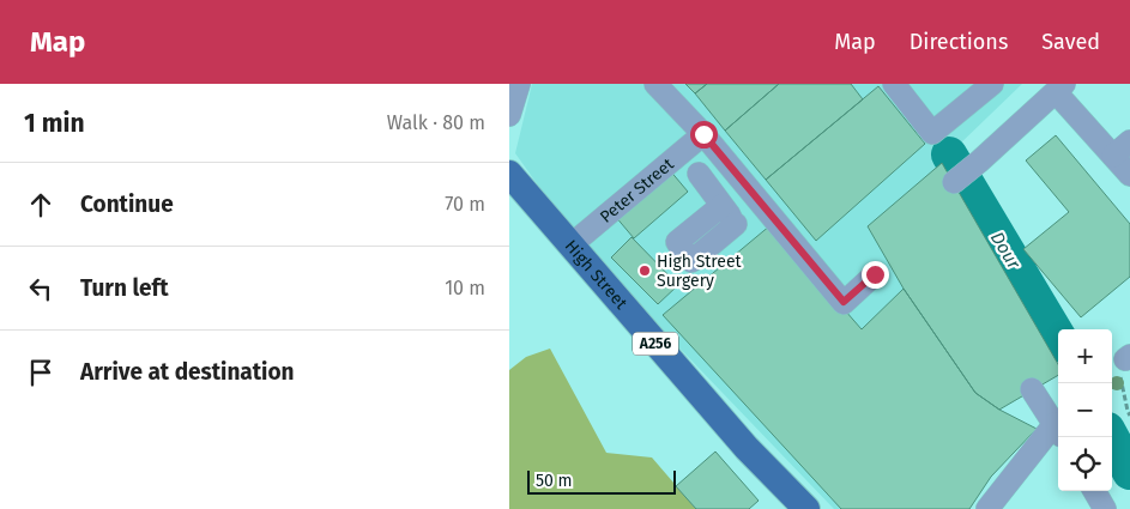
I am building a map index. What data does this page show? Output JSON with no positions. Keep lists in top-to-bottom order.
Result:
{
  "streets": {
    "main road": ["High Street", "A256"],
    "street": ["Peter Street"]
  },
  "crossings": [
    ["Peter Street", "High Street"]
  ],
  "water": ["Dour"],
  "places": ["High Street Surgery"],
  "scale_bar": "50 m",
  "page": {
    "header": "Map",
    "nav": ["Map", "Directions", "Saved"],
    "heading": ["1 min", "Walk · 80 m"],
    "list": [
      ["Continue", "70 m"],
      ["Turn left", "10 m"],
      "Arrive at destination"
    ],
    "map_buttons": ["+", "−"],
    "scale": "50 m"
  }
}
